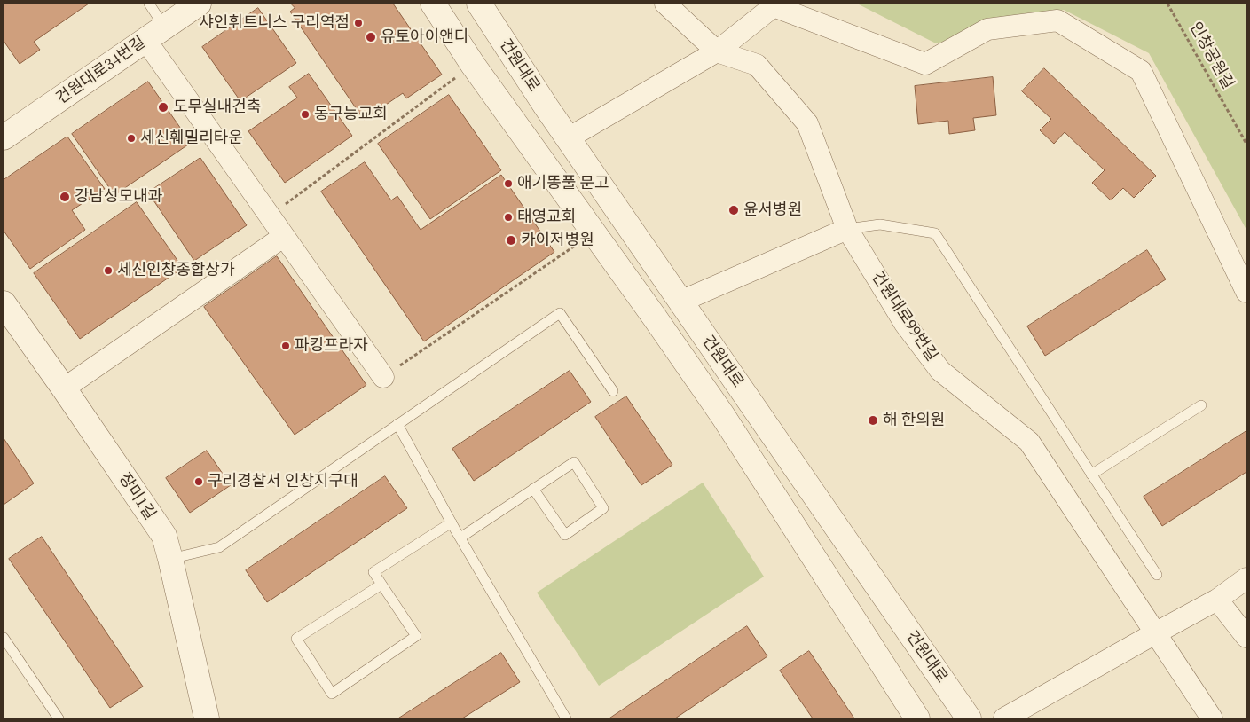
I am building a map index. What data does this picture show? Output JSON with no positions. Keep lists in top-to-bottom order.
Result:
{
  "streets": {
    "street": [
      "건원대로",
      "건원대로34번길",
      "건원대로99번길",
      "장미1길"
    ],
    "path": ["인창공원길"]
  },
  "places": [
    "샤인휘트니스 구리역점",
    "유토아이앤디",
    "도무실내건축",
    "동구능교회",
    "세신훼밀리타운",
    "애기똥풀 문고",
    "강남성모내과",
    "윤서병원",
    "태영교회",
    "카이저병원",
    "세신인창종합상가",
    "파킹프라자",
    "해 한의원",
    "구리경찰서 인창지구대"
  ]
}
